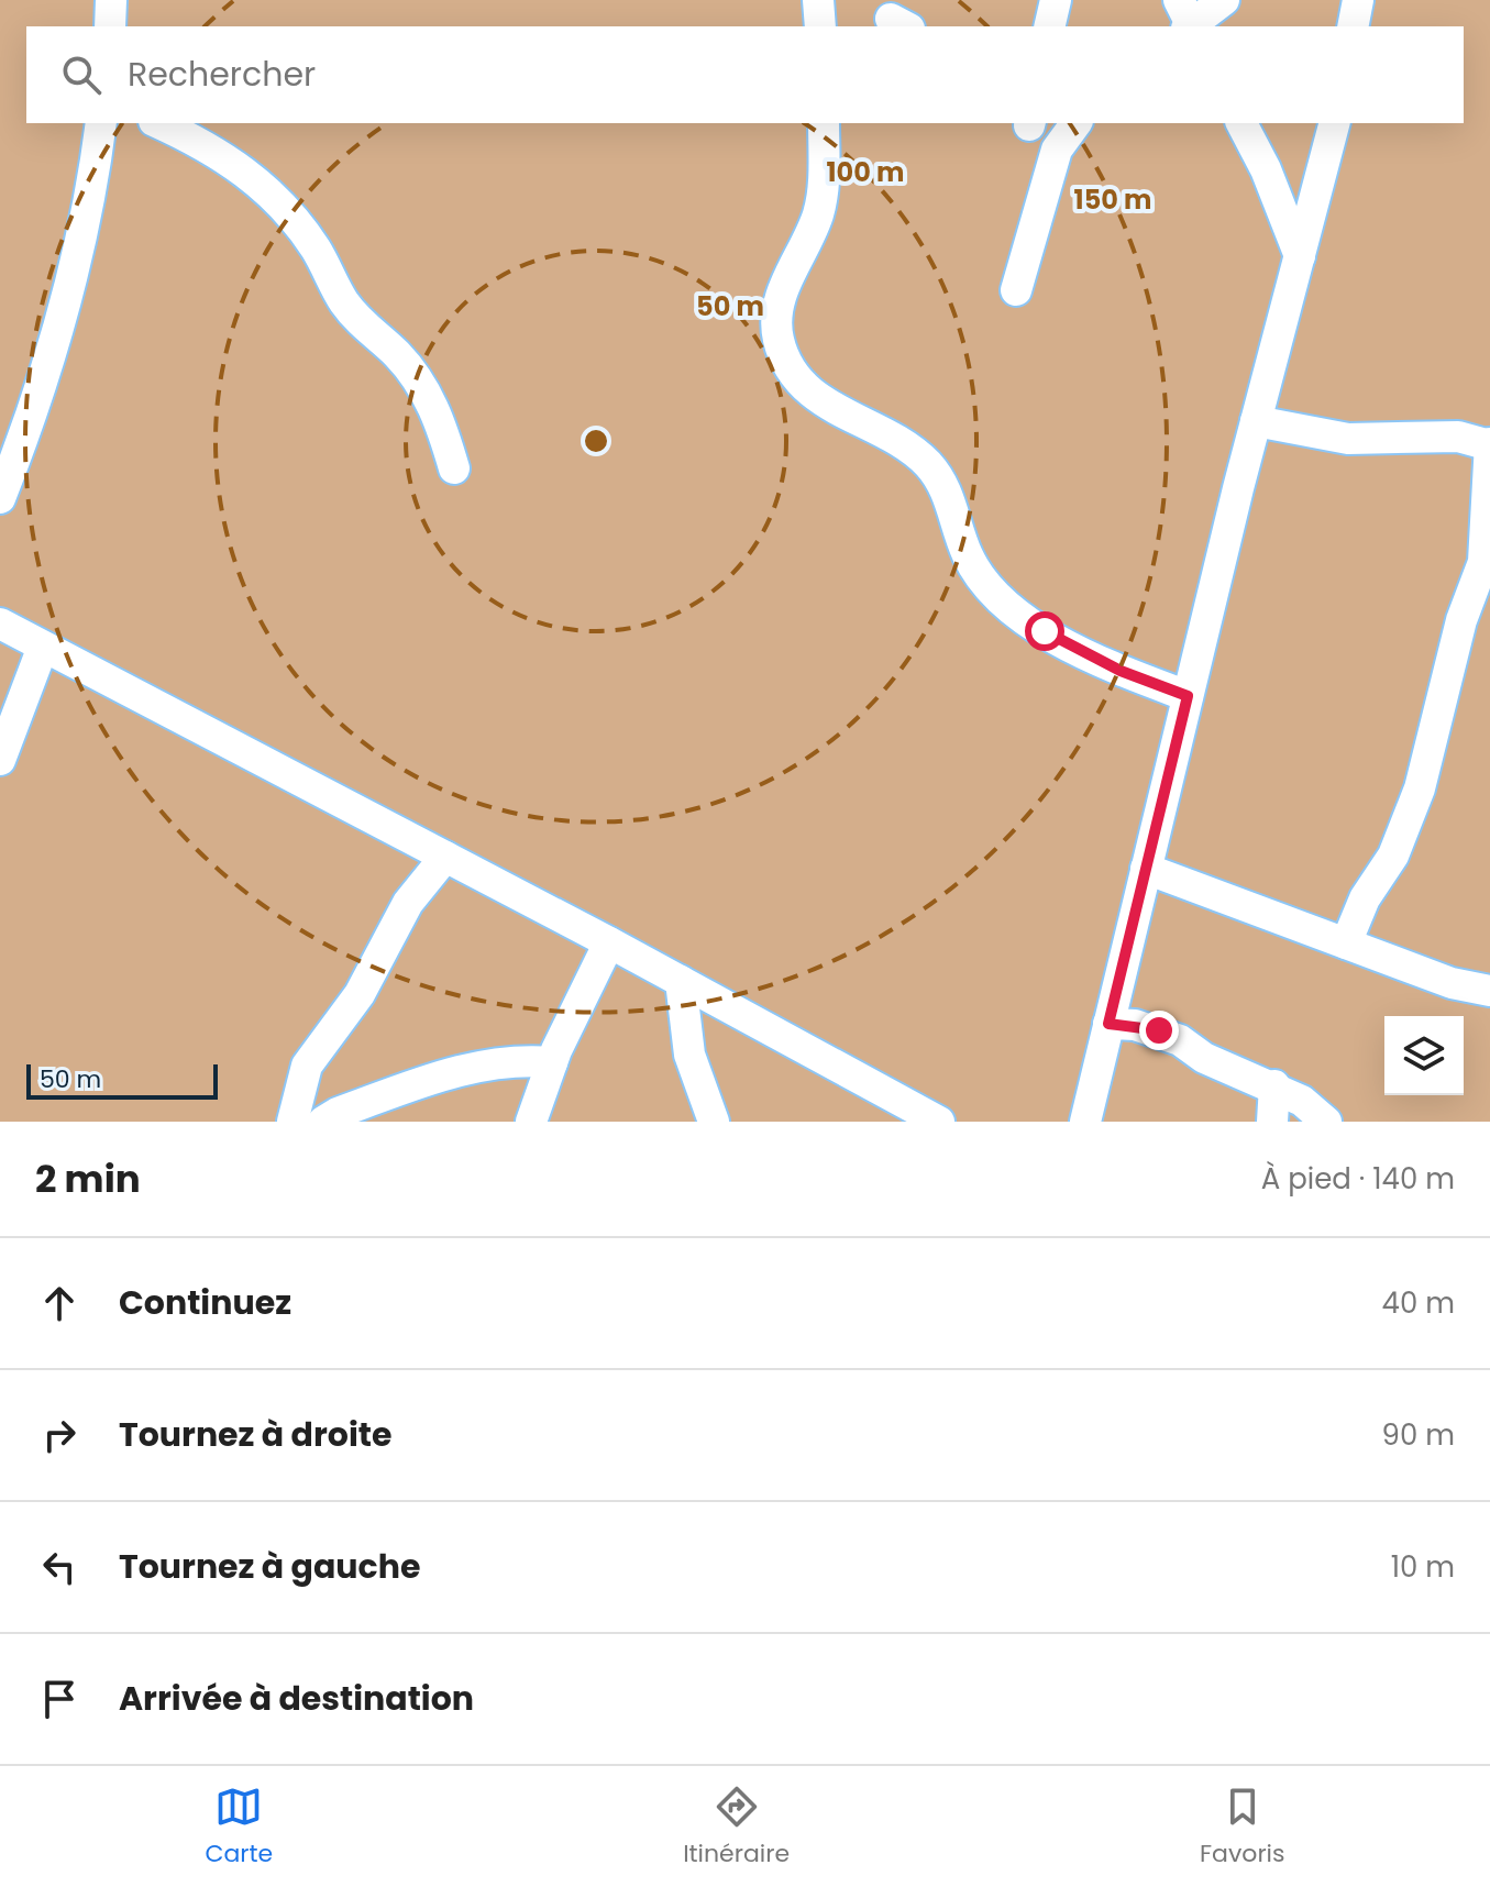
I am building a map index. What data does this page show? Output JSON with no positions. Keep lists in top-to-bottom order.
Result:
{
  "scale_bar": "50 m",
  "page": {
    "search": "Rechercher",
    "scale": "50 m",
    "heading": ["2 min", "À pied · 140 m"],
    "list": [
      ["Continuez", "40 m"],
      ["Tournez à droite", "90 m"],
      ["Tournez à gauche", "10 m"],
      "Arrivée à destination"
    ],
    "nav": ["Carte", "Itinéraire", "Favoris"]
  },
  "rings": ["100 m", "150 m", "50 m"]
}
